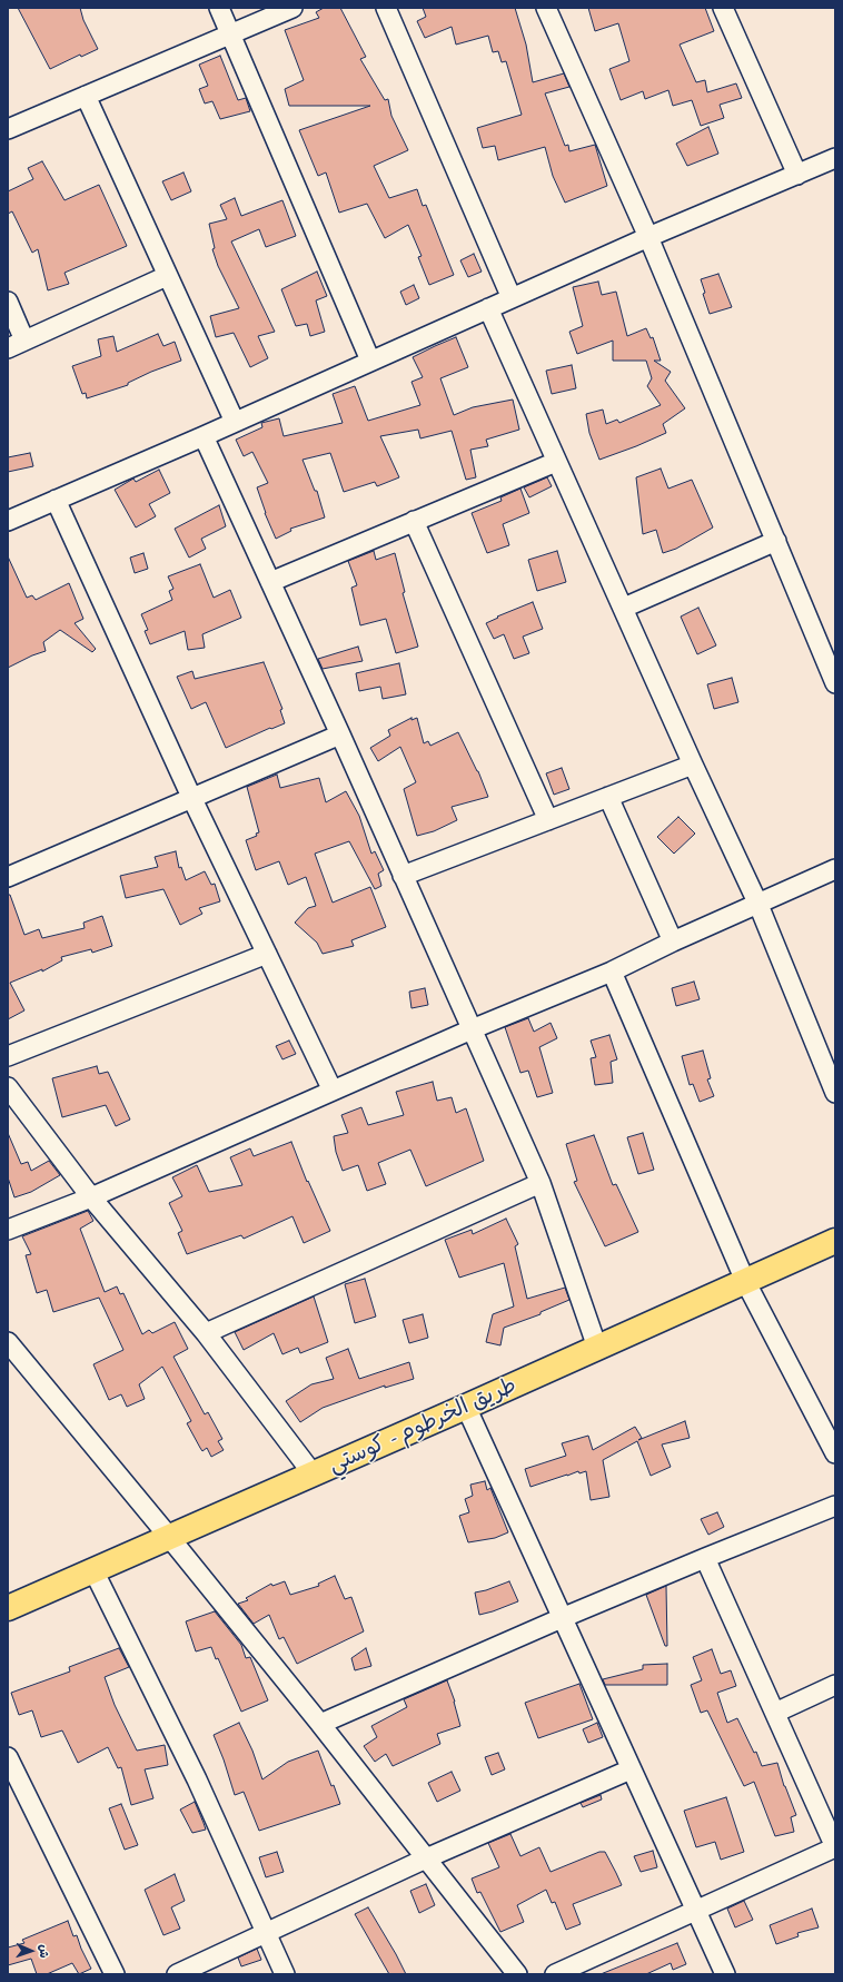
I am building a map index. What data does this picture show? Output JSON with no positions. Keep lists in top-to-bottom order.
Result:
{
  "streets": {
    "highway": ["طريق الخرطوم - كوستي"]
  },
  "north": "right"
}
